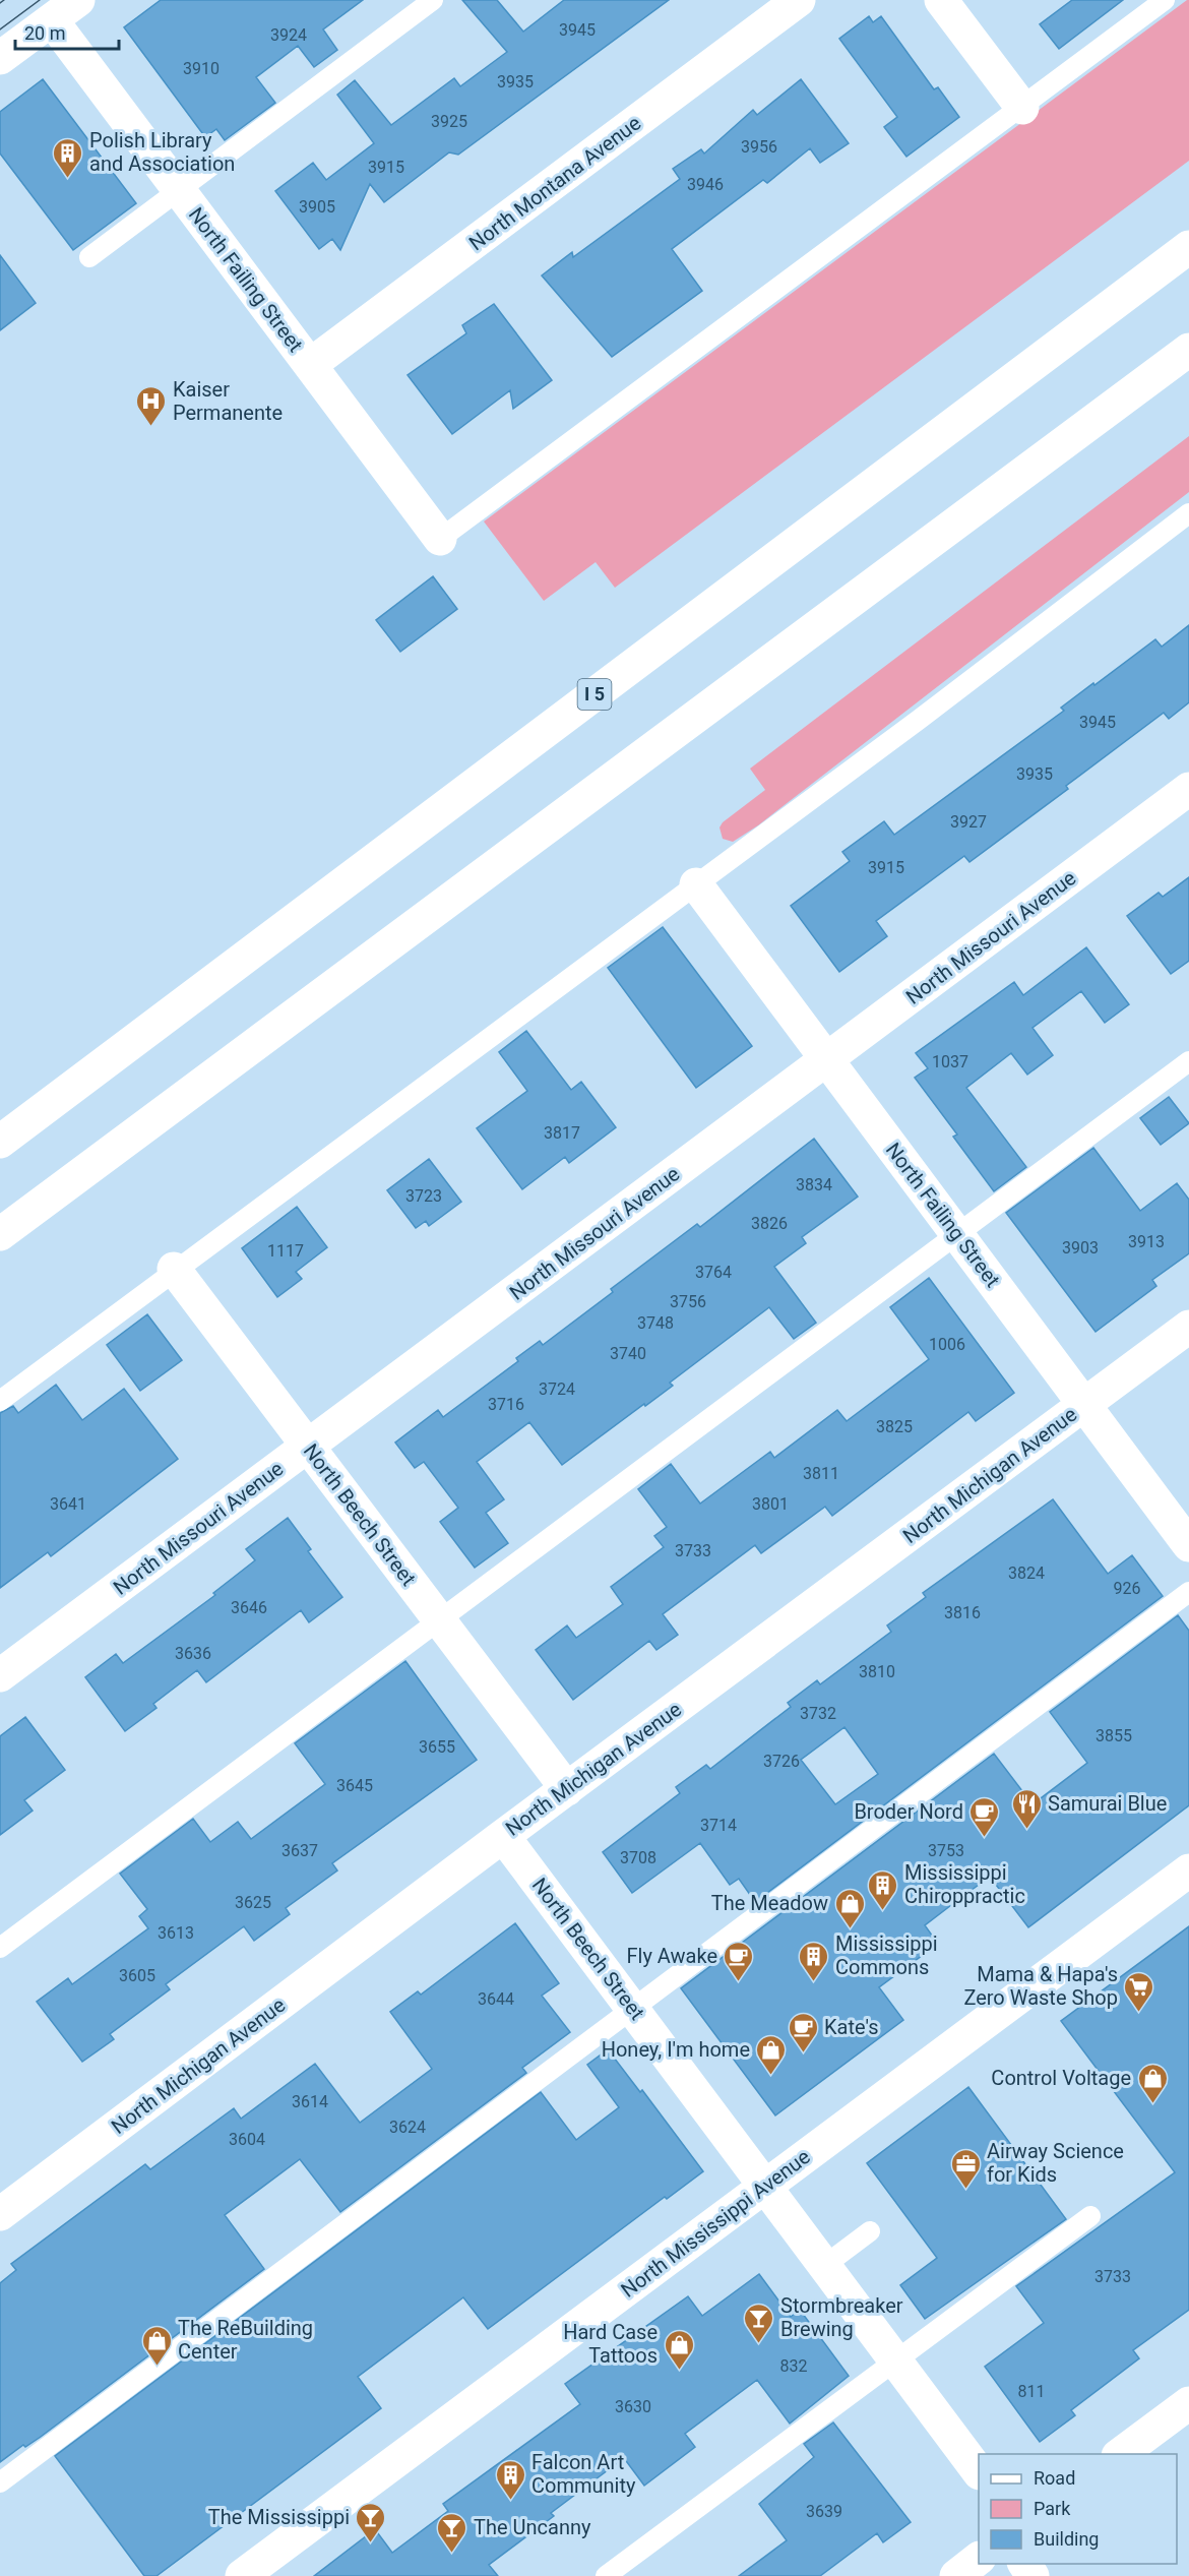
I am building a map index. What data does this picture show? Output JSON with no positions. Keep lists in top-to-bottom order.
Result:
{
  "streets": {
    "main road": [
      "North Montana Avenue",
      "North Failing Street",
      "I 5",
      "North Missouri Avenue",
      "North Michigan Avenue",
      "North Beech Street",
      "North Mississippi Avenue"
    ]
  },
  "crossings": [
    ["North Montana Avenue", "North Failing Street"],
    ["North Failing Street", "North Missouri Avenue"],
    ["North Failing Street", "North Michigan Avenue"],
    ["North Missouri Avenue", "North Beech Street"],
    ["North Michigan Avenue", "North Beech Street"],
    ["North Beech Street", "North Mississippi Avenue"]
  ],
  "places": {
    "building": [
      "Polish Library and Association",
      "Mississippi Chiroppractic",
      "Mississippi Commons",
      "Falcon Art Community"
    ],
    "hospital": ["Kaiser Permanente"],
    "restaurant": ["Samurai Blue"],
    "cafe": ["Broder Nord", "Fly Awake", "Kate's"],
    "shop": [
      "The Meadow",
      "Honey, I'm home",
      "Control Voltage",
      "The ReBuilding Center",
      "Hard Case Tattoos"
    ],
    "supermarket": ["Mama & Hapa's Zero Waste Shop"],
    "office": ["Airway Science for Kids"],
    "bar": ["Stormbreaker Brewing", "The Mississippi", "The Uncanny"]
  },
  "house_numbers": [
    "3945",
    "3924",
    "3910",
    "3935",
    "3925",
    "3956",
    "3915",
    "3946",
    "3905",
    "3945",
    "3935",
    "3927",
    "3915",
    "1037",
    "3817",
    "3834",
    "3723",
    "3826",
    "3913",
    "3903",
    "1117",
    "3764",
    "3756",
    "3748",
    "1006",
    "3740",
    "3724",
    "3716",
    "3825",
    "3811",
    "3641",
    "3801",
    "3733",
    "3824",
    "926",
    "3646",
    "3816",
    "3636",
    "3810",
    "3732",
    "3855",
    "3655",
    "3726",
    "3645",
    "3714",
    "3637",
    "3753",
    "3708",
    "3625",
    "3613",
    "3605",
    "3644",
    "3614",
    "3624",
    "3604",
    "3733",
    "832",
    "811",
    "3630",
    "3639"
  ],
  "legend": ["Road", "Park", "Building"],
  "scale_bar": "20 m"
}
